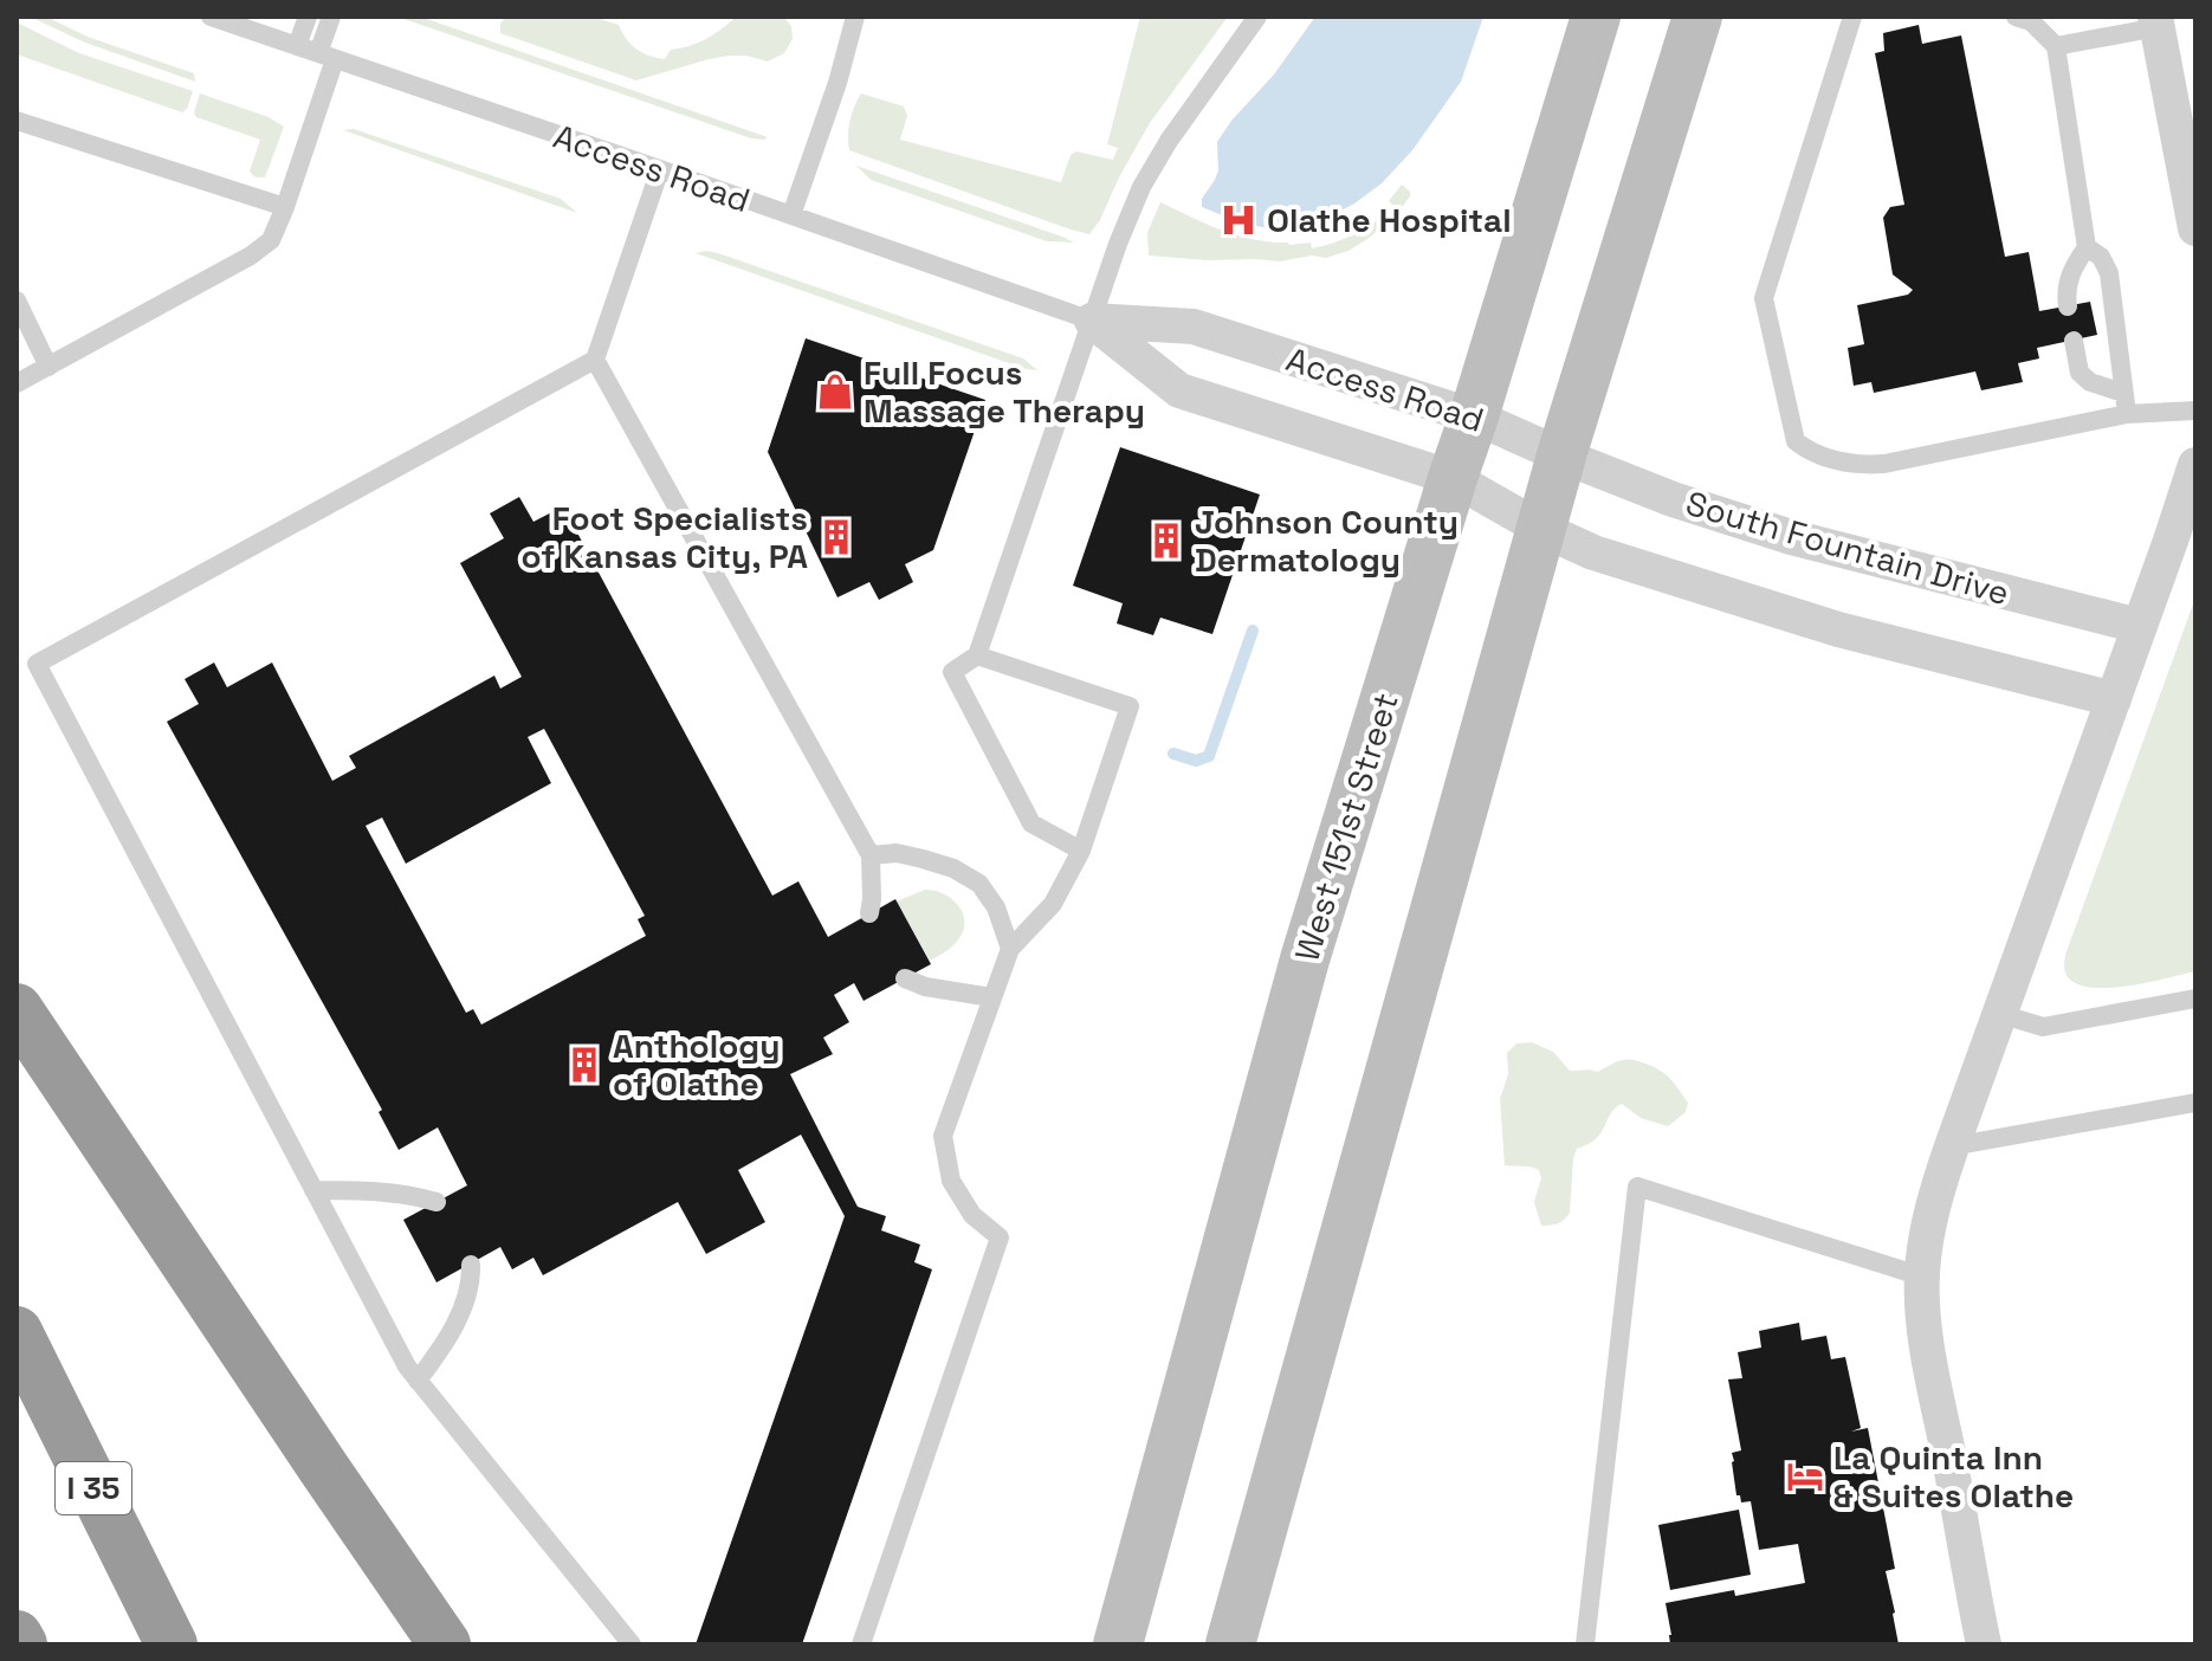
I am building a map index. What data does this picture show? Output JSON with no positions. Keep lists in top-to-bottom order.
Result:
{
  "streets": {
    "highway": ["I 35"],
    "main road": ["West 151st Street"],
    "street": ["Access Road", "South Fountain Drive"]
  },
  "crossings": [
    ["Access Road", "South Fountain Drive"],
    ["Access Road", "West 151st Street"]
  ],
  "places": {
    "hospital": ["Olathe Hospital"],
    "shop": ["Full Focus Massage Therapy"],
    "building": ["Foot Specialists of Kansas City, PA", "Johnson County Dermatology", "Anthology of Olathe"],
    "hotel": ["La Quinta Inn & Suites Olathe"]
  }
}
